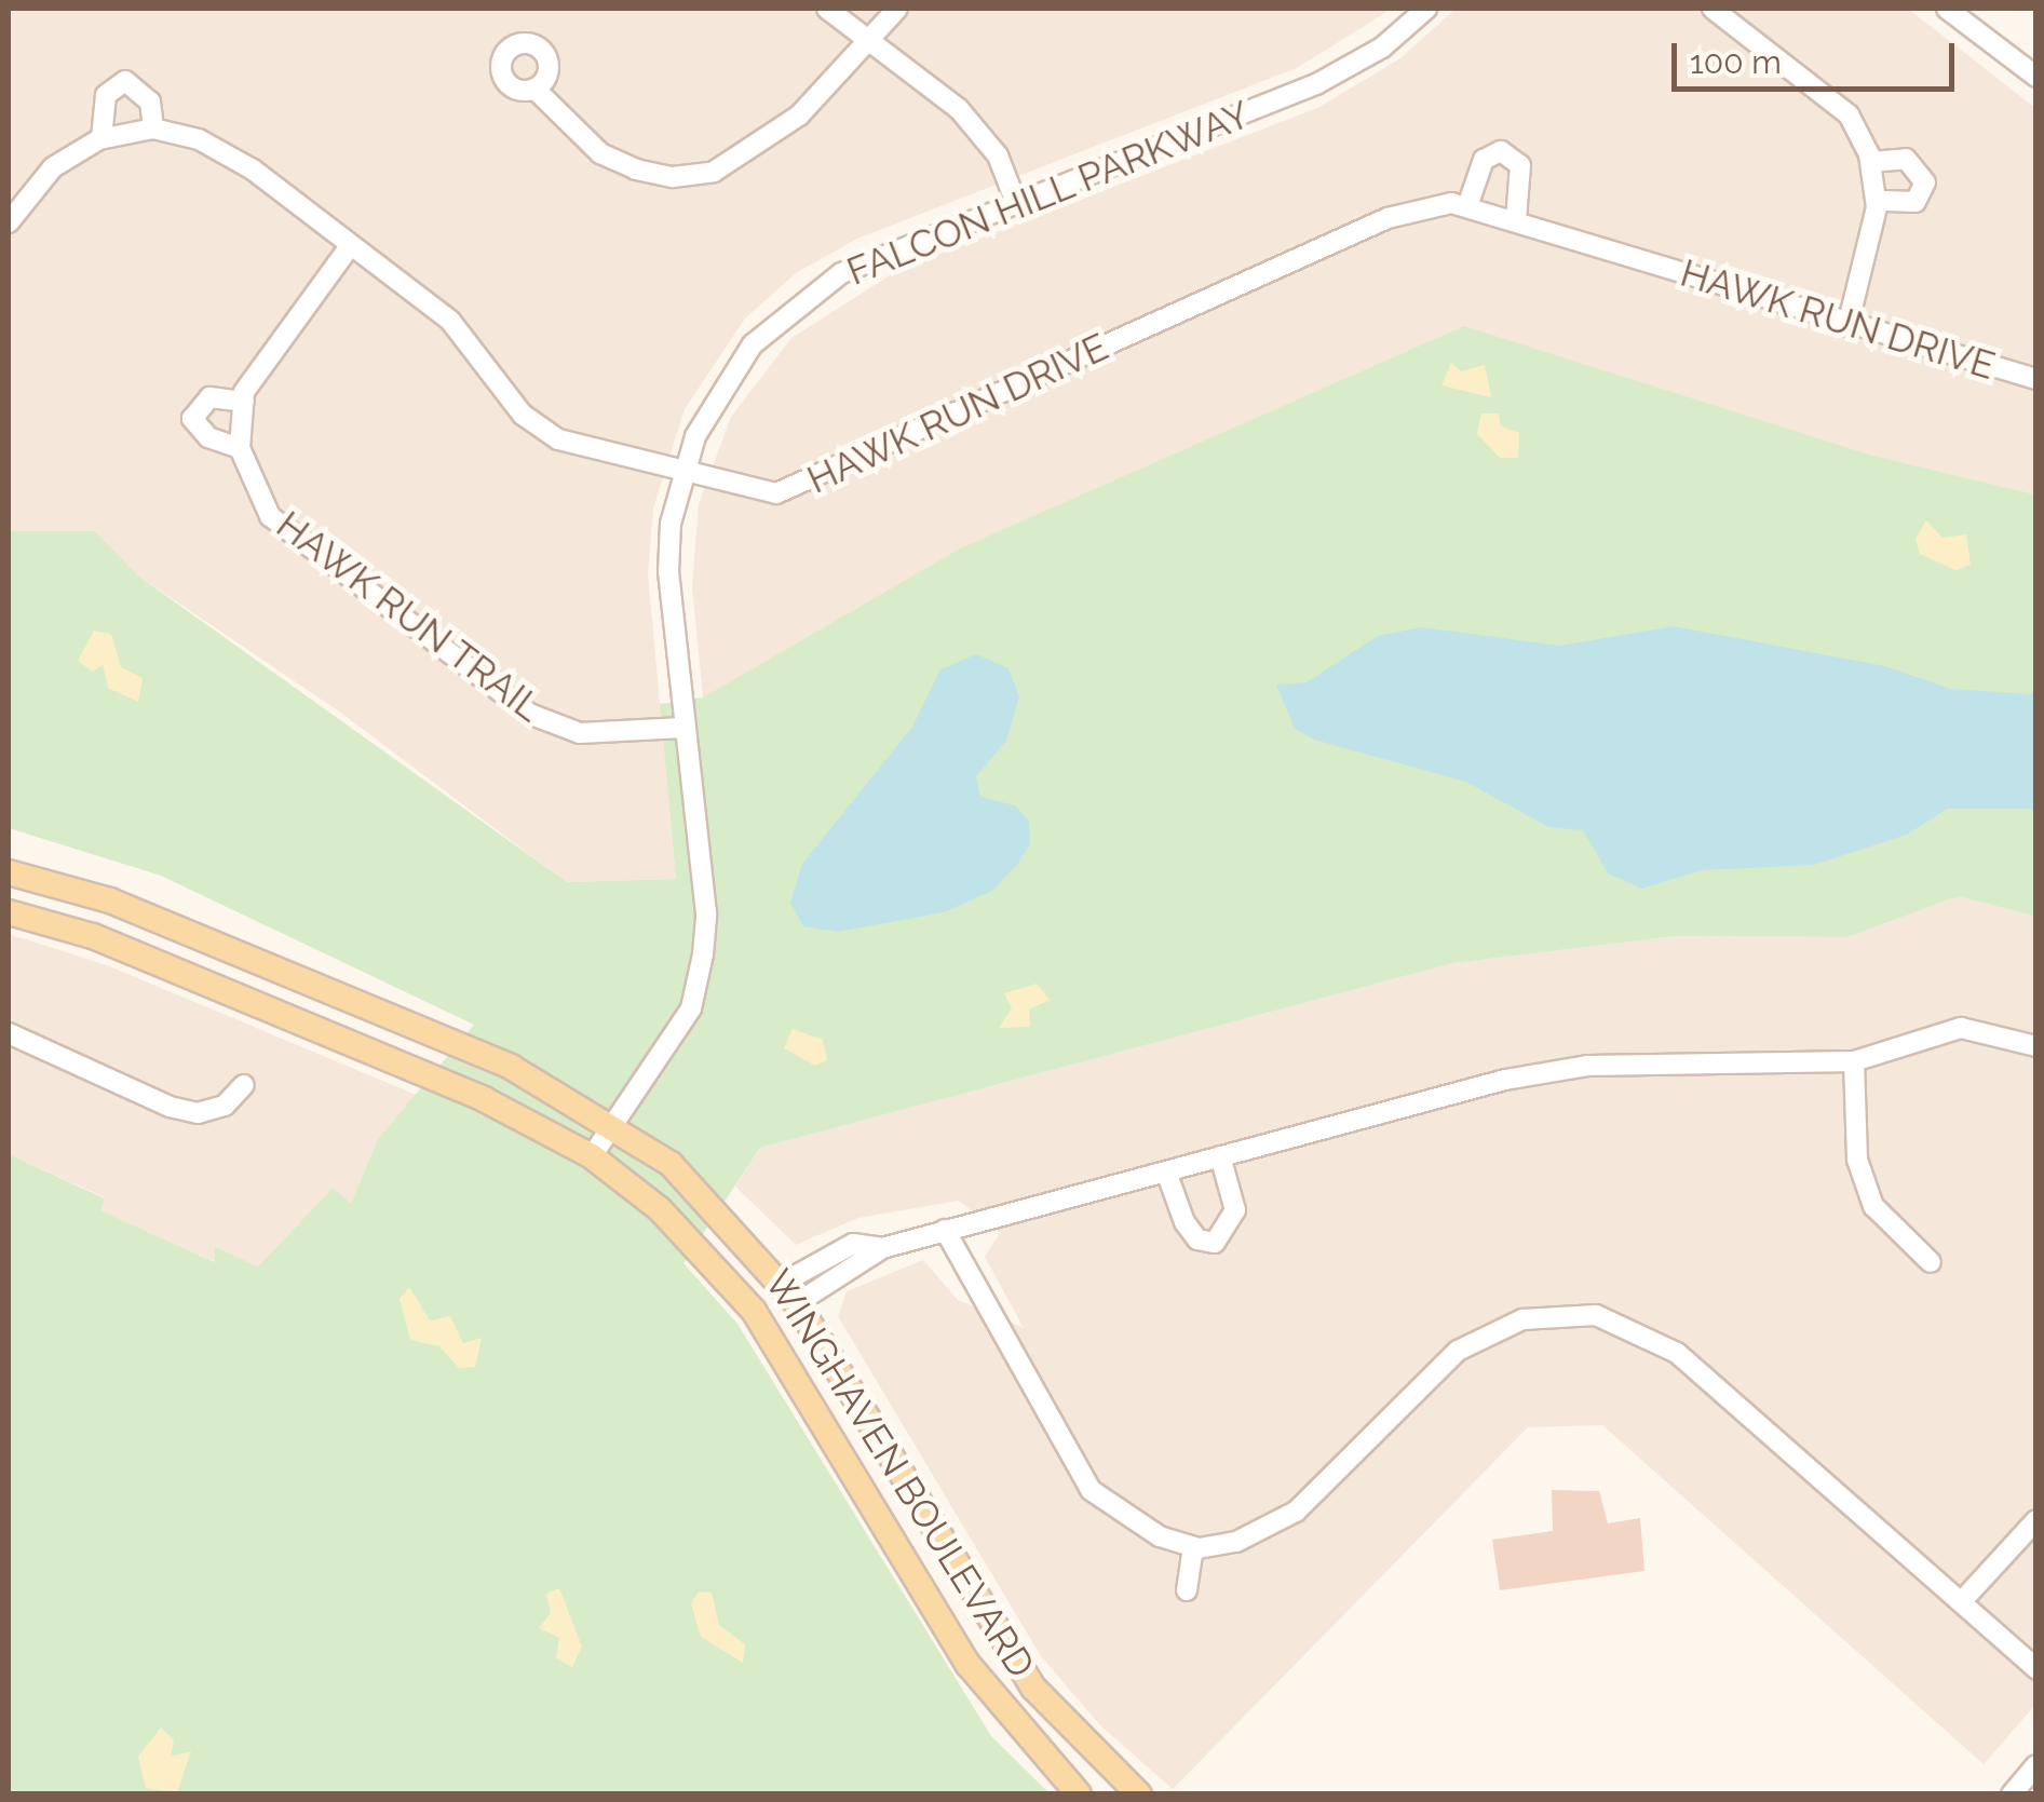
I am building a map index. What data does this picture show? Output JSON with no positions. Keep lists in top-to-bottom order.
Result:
{
  "streets": {
    "main road": ["WINGHAVEN BOULEVARD"],
    "street": ["FALCON HILL PARKWAY", "HAWK RUN DRIVE", "HAWK RUN TRAIL"]
  },
  "crossings": [
    ["FALCON HILL PARKWAY", "HAWK RUN DRIVE"],
    ["FALCON HILL PARKWAY", "HAWK RUN TRAIL"],
    ["FALCON HILL PARKWAY", "WINGHAVEN BOULEVARD"],
    ["HAWK RUN DRIVE", "HAWK RUN TRAIL"]
  ],
  "scale_bar": "100 m"
}
